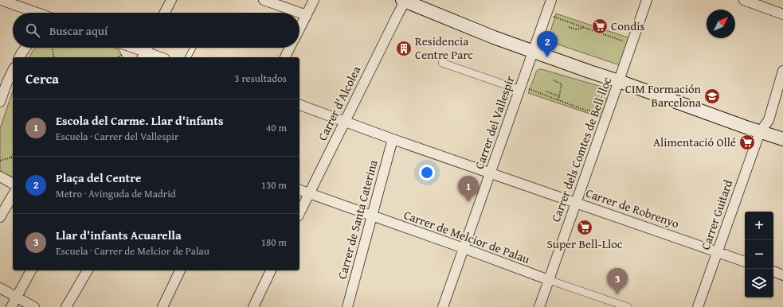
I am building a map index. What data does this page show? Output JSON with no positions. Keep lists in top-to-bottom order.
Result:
{
  "streets": {
    "street": [
      "Carrer d'Alcolea",
      "Carrer del Vallespir",
      "Carrer dels Comtes de Bell-lloc",
      "Carrer de Robrenyo",
      "Carrer Guitard",
      "Carrer de Santa Caterina",
      "Carrer de Melcior de Palau"
    ]
  },
  "crossings": [
    ["Carrer d'Alcolea", "Carrer de Robrenyo"],
    ["Carrer d'Alcolea", "Carrer de Melcior de Palau"],
    ["Carrer del Vallespir", "Carrer de Robrenyo"],
    ["Carrer del Vallespir", "Carrer de Melcior de Palau"],
    ["Carrer dels Comtes de Bell-lloc", "Carrer de Robrenyo"],
    ["Carrer dels Comtes de Bell-lloc", "Carrer de Melcior de Palau"],
    ["Carrer de Robrenyo", "Carrer Guitard"],
    ["Carrer de Robrenyo", "Carrer de Santa Caterina"],
    ["Carrer de Santa Caterina", "Carrer de Melcior de Palau"]
  ],
  "places": {
    "supermarket": ["Condis", "Alimentació Ollé", "Super Bell-Lloc"],
    "building": ["Residencia Centre Parc"],
    "school or university": ["CIM Formación Barcelona"]
  },
  "north": "top right",
  "page": {
    "search": "Buscar aquí",
    "pins": ["2", "1", "3"],
    "heading": ["Cerca", "3 resultados"],
    "list": [
      {
        "mark": "1",
        "name": "Escola del Carme. Llar d'infants",
        "note": "Escuela · Carrer del Vallespir",
        "value": "40 m"
      },
      {
        "mark": "2",
        "name": "Plaça del Centre",
        "note": "Metro · Avinguda de Madrid",
        "value": "130 m"
      },
      {
        "mark": "3",
        "name": "Llar d'infants Acuarella",
        "note": "Escuela · Carrer de Melcior de Palau",
        "value": "180 m"
      }
    ],
    "map_buttons": ["+", "−"]
  }
}
